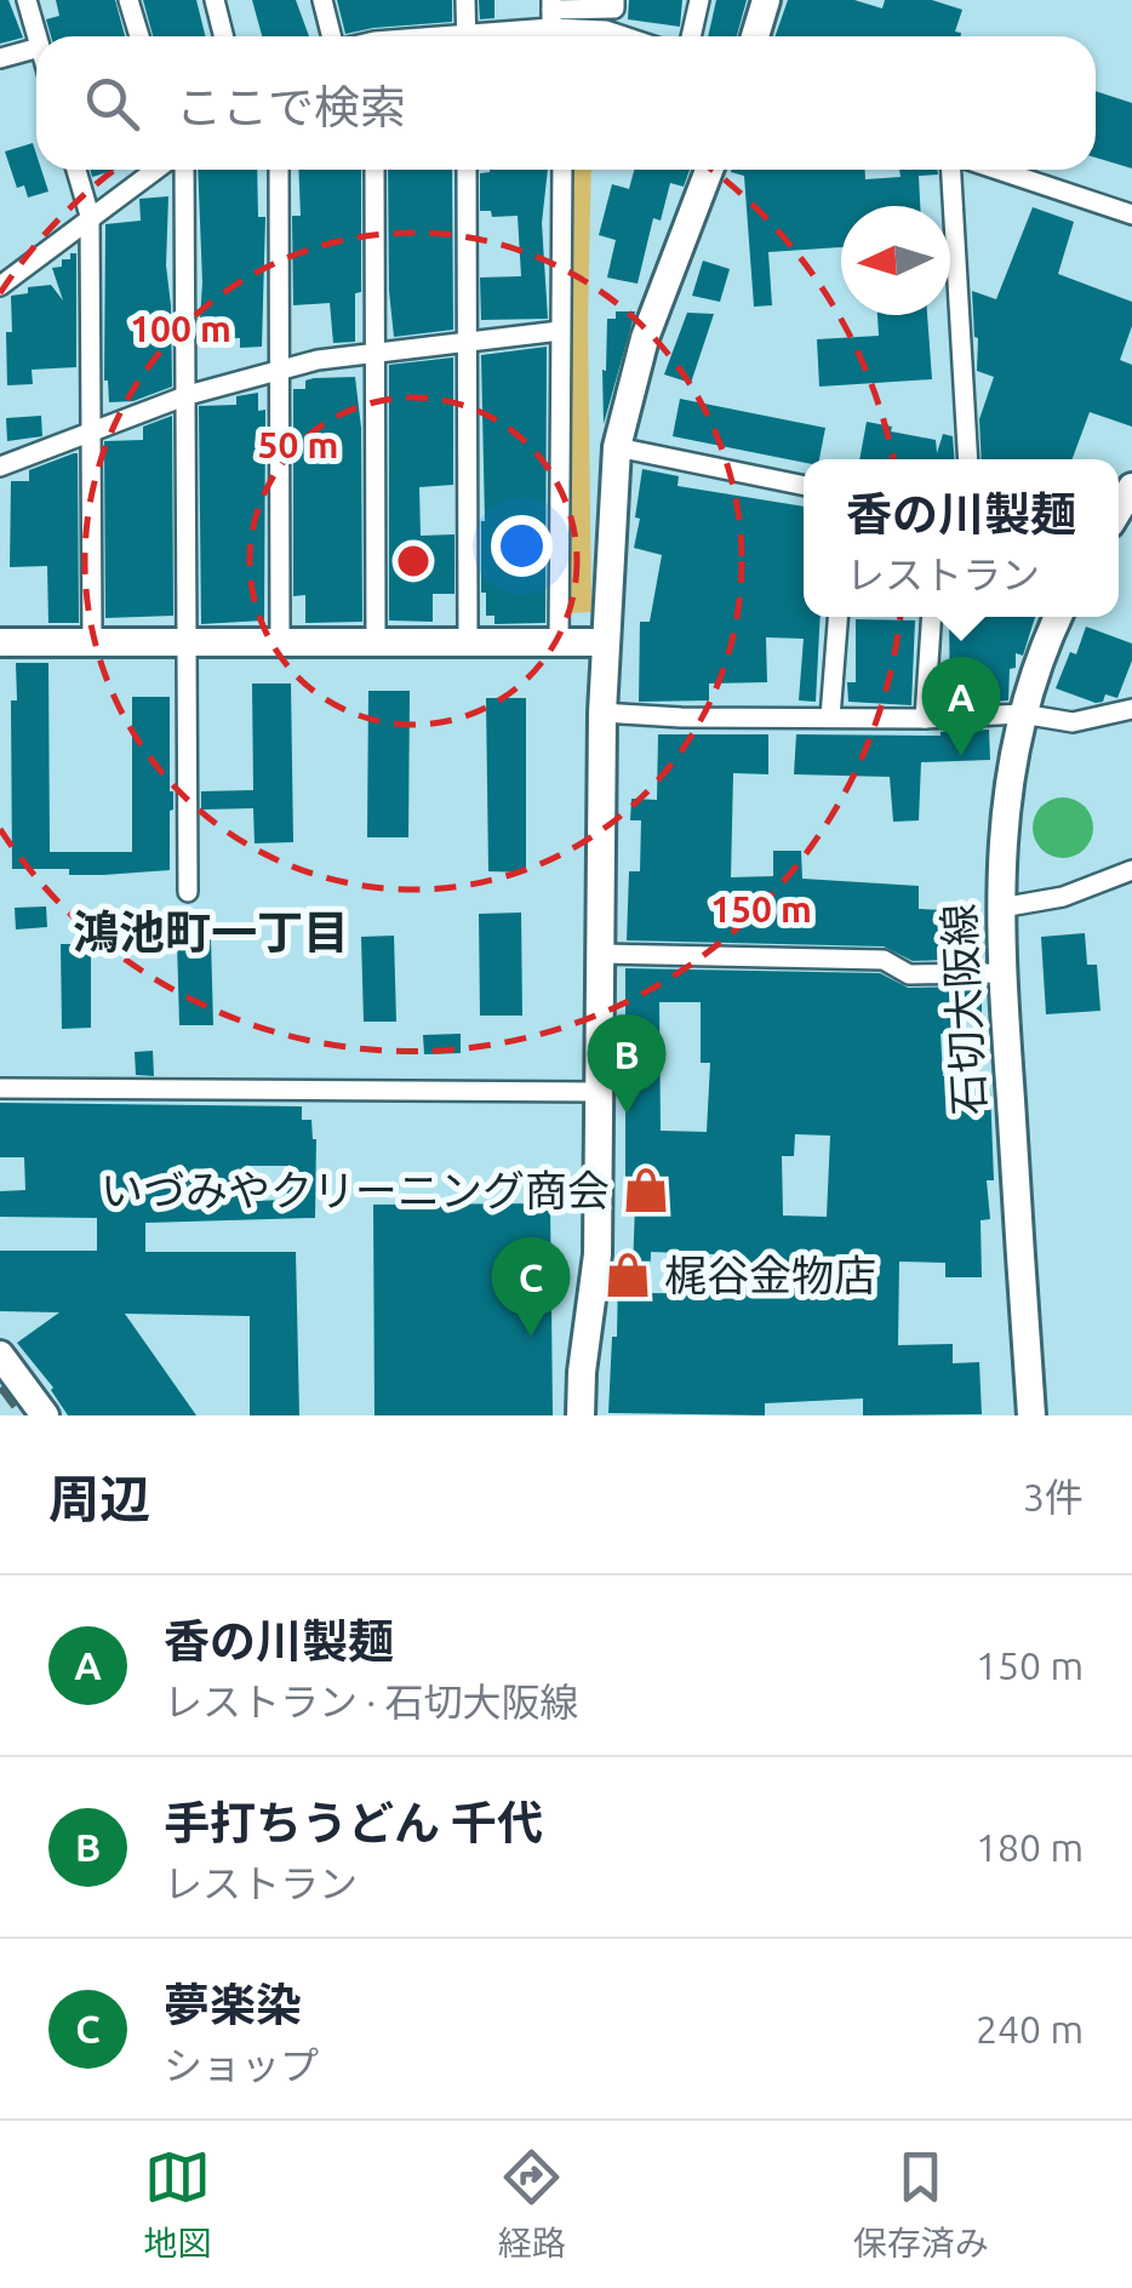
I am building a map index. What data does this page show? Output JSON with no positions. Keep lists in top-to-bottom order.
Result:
{
  "streets": {
    "street": ["石切大阪線"]
  },
  "districts": ["鴻池町一丁目"],
  "places": {
    "shop": ["いづみやクリーニング商会", "梶谷金物店"]
  },
  "north": "left",
  "page": {
    "search": "ここで検索",
    "popup": ["香の川製麺", "レストラン"],
    "pins": ["A", "B", "C"],
    "heading": ["周辺", "3件"],
    "list": [
      {
        "mark": "A",
        "name": "香の川製麺",
        "note": "レストラン · 石切大阪線",
        "value": "150 m"
      },
      {
        "mark": "B",
        "name": "手打ちうどん 千代",
        "note": "レストラン",
        "value": "180 m"
      },
      {
        "mark": "C",
        "name": "夢楽染",
        "note": "ショップ",
        "value": "240 m"
      }
    ],
    "nav": ["地図", "経路", "保存済み"]
  },
  "rings": ["100 m", "50 m", "150 m"]
}
